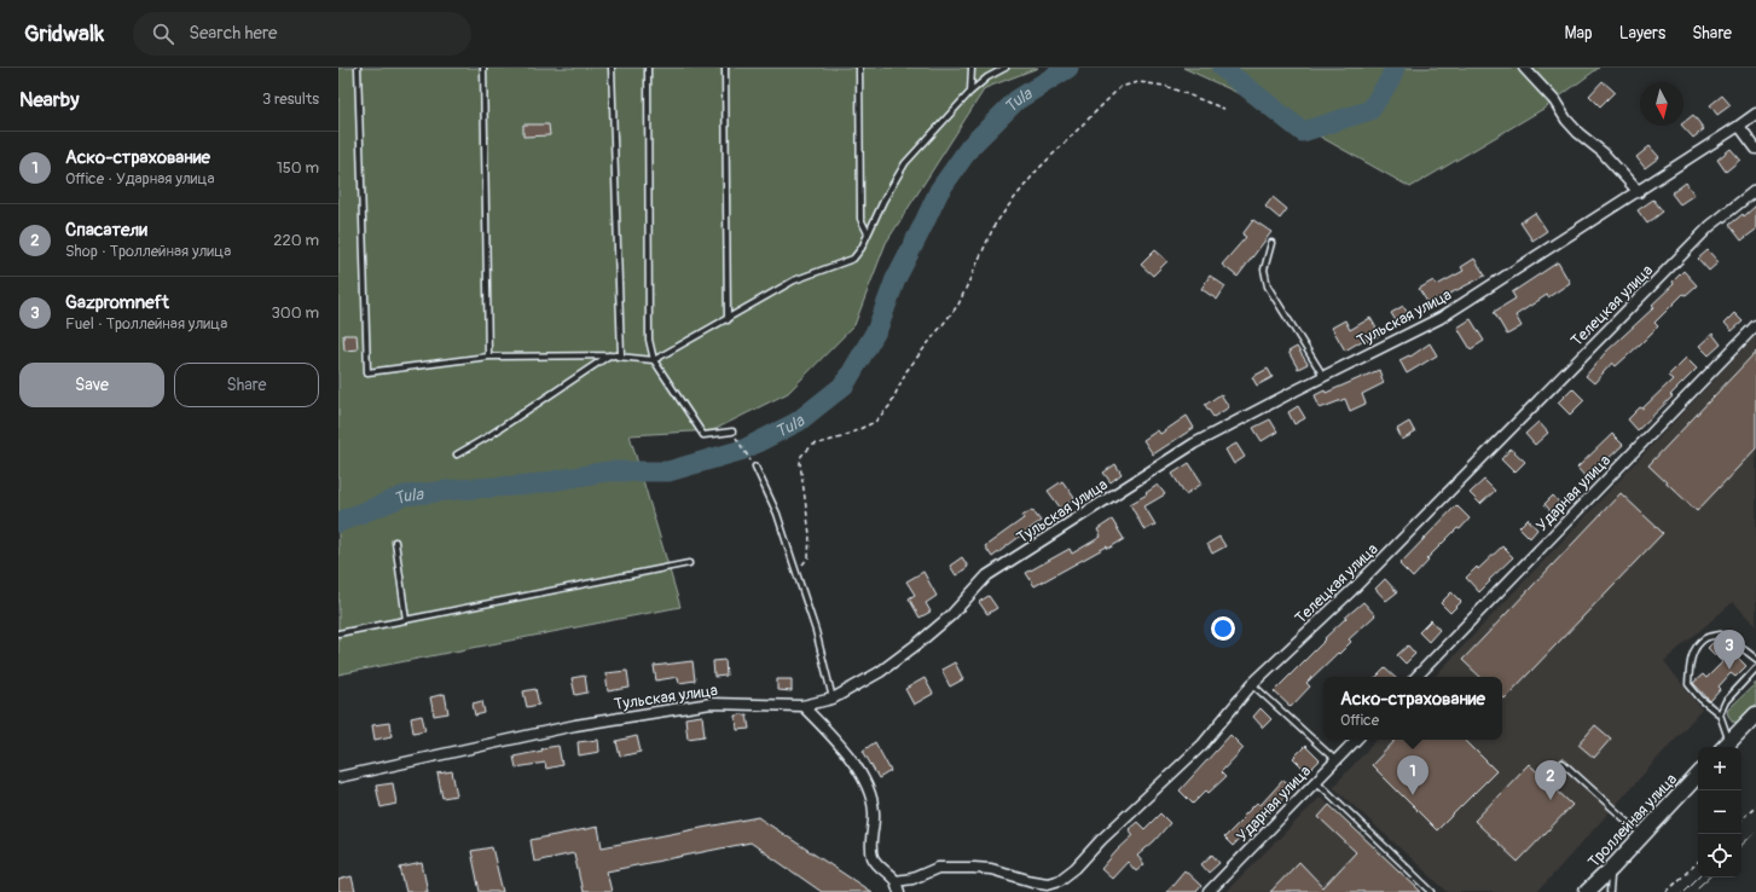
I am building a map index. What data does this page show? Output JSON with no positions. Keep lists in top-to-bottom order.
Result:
{
  "streets": {
    "main road": ["Троллейная улица"],
    "street": ["Телецкая улица", "Тульская улица", "Ударная улица"]
  },
  "water": ["Tula"],
  "north": "bottom",
  "page": {
    "header": "Gridwalk",
    "search": "Search here",
    "nav": ["Map", "Layers", "Share"],
    "heading": ["Nearby", "3 results"],
    "list": [
      {
        "mark": "1",
        "name": "Аско-страхование",
        "note": "Office · Ударная улица",
        "value": "150 m"
      },
      {
        "mark": "2",
        "name": "Спасатели",
        "note": "Shop · Троллейная улица",
        "value": "220 m"
      },
      {
        "mark": "3",
        "name": "Gazpromneft",
        "note": "Fuel · Троллейная улица",
        "value": "300 m"
      }
    ],
    "buttons": ["Save", "Share"],
    "pins": ["3", "1", "2"],
    "popup": ["Аско-страхование", "Office"],
    "map_buttons": ["+", "−"]
  }
}
